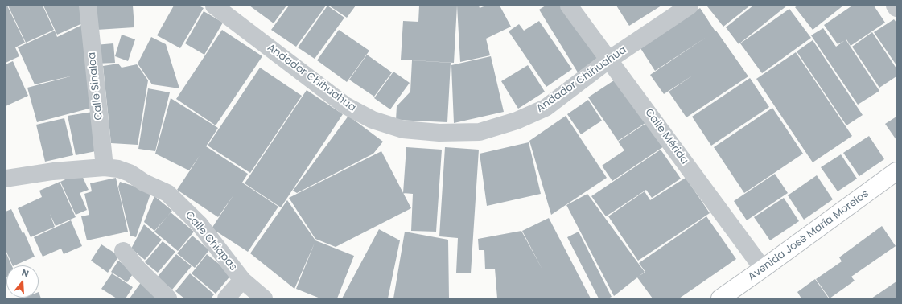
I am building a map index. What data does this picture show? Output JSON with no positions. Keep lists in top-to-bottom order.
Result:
{
  "streets": {
    "main road": ["Avenida José María Morelos"],
    "street": [
      "Andador Chihuahua",
      "Calle Sinaloa",
      "Calle Mérida",
      "Calle Chiapas"
    ]
  },
  "crossings": [
    ["Andador Chihuahua", "Calle Mérida"],
    ["Calle Sinaloa", "Calle Chiapas"],
    ["Calle Mérida", "Avenida José María Morelos"]
  ],
  "north": "top"
}
